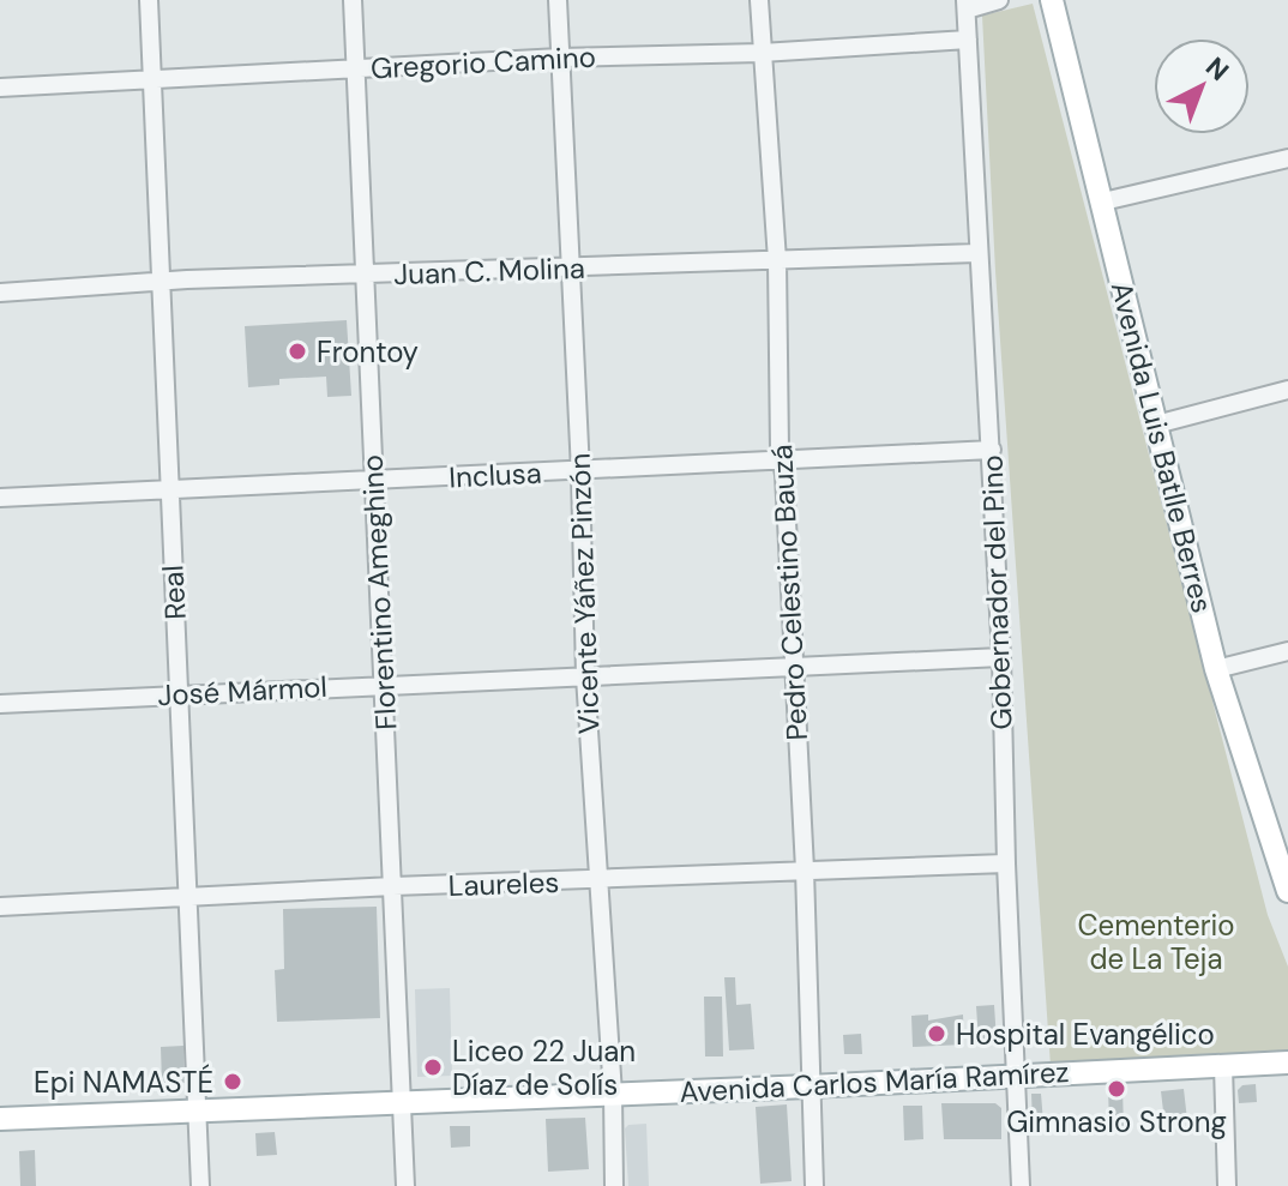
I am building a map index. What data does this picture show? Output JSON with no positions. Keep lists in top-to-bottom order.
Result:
{
  "streets": {
    "main road": ["Avenida Luis Batlle Berres", "Avenida Carlos María Ramírez"],
    "street": [
      "Gregorio Camino",
      "Juan C. Molina",
      "Inclusa",
      "Real",
      "Florentino Ameghino",
      "Pedro Celestino Bauzá",
      "Gobernador del Pino",
      "Vicente Yáñez Pinzón",
      "José Mármol",
      "Laureles"
    ]
  },
  "crossings": [
    ["Gregorio Camino", "Real"],
    ["Gregorio Camino", "Florentino Ameghino"],
    ["Gregorio Camino", "Pedro Celestino Bauzá"],
    ["Gregorio Camino", "Gobernador del Pino"],
    ["Gregorio Camino", "Vicente Yáñez Pinzón"],
    ["Juan C. Molina", "Real"],
    ["Juan C. Molina", "Florentino Ameghino"],
    ["Juan C. Molina", "Pedro Celestino Bauzá"],
    ["Juan C. Molina", "Gobernador del Pino"],
    ["Juan C. Molina", "Vicente Yáñez Pinzón"],
    ["Inclusa", "Real"],
    ["Inclusa", "Florentino Ameghino"],
    ["Inclusa", "Pedro Celestino Bauzá"],
    ["Inclusa", "Gobernador del Pino"],
    ["Inclusa", "Vicente Yáñez Pinzón"],
    ["Real", "José Mármol"],
    ["Real", "Laureles"],
    ["Real", "Avenida Carlos María Ramírez"],
    ["Florentino Ameghino", "José Mármol"],
    ["Florentino Ameghino", "Laureles"],
    ["Florentino Ameghino", "Avenida Carlos María Ramírez"],
    ["Pedro Celestino Bauzá", "José Mármol"],
    ["Pedro Celestino Bauzá", "Laureles"],
    ["Pedro Celestino Bauzá", "Avenida Carlos María Ramírez"],
    ["Gobernador del Pino", "José Mármol"],
    ["Gobernador del Pino", "Laureles"],
    ["Gobernador del Pino", "Avenida Carlos María Ramírez"],
    ["Vicente Yáñez Pinzón", "José Mármol"],
    ["Vicente Yáñez Pinzón", "Laureles"],
    ["Vicente Yáñez Pinzón", "Avenida Carlos María Ramírez"]
  ],
  "parks": ["Cementerio de La Teja"],
  "places": [
    "Frontoy",
    "Hospital Evangélico",
    "Liceo 22 Juan Díaz de Solís",
    "Epi NAMASTÉ",
    "Gimnasio Strong"
  ],
  "north": "top right"
}
